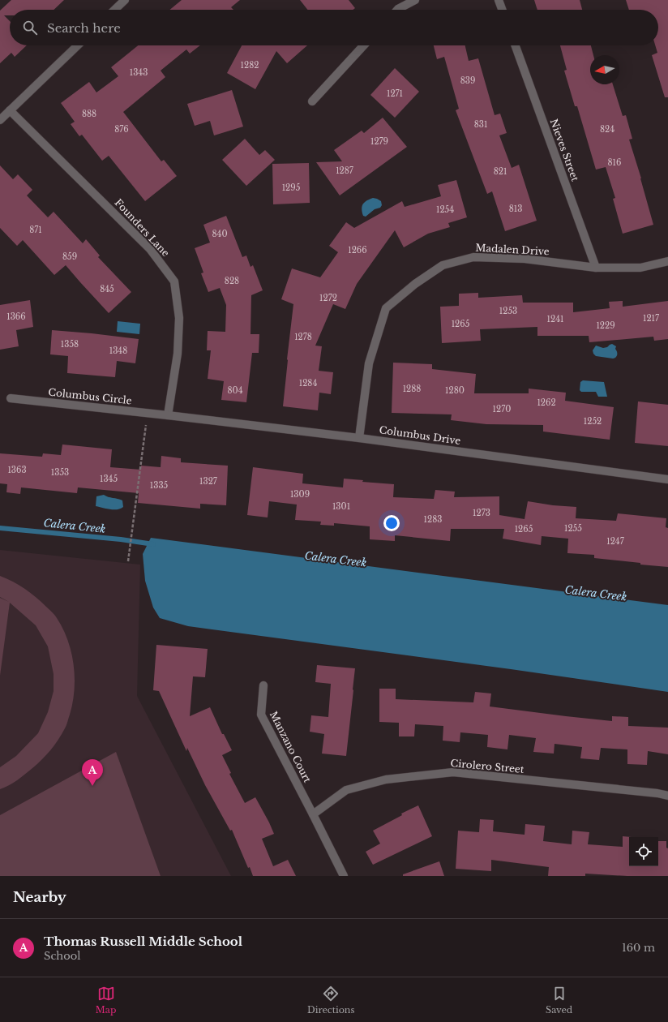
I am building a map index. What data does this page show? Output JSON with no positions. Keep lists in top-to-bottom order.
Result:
{
  "streets": {
    "street": [
      "Nieves Street",
      "Founders Lane",
      "Madalen Drive",
      "Columbus Circle",
      "Columbus Drive",
      "Manzano Court",
      "Cirolero Street"
    ]
  },
  "crossings": [
    ["Nieves Street", "Madalen Drive"],
    ["Founders Lane", "Columbus Circle"],
    ["Founders Lane", "Columbus Drive"],
    ["Madalen Drive", "Columbus Drive"],
    ["Columbus Circle", "Columbus Drive"],
    ["Manzano Court", "Cirolero Street"]
  ],
  "water": ["Calera Creek"],
  "house_numbers": [
    "1282",
    "1343",
    "839",
    "1271",
    "888",
    "831",
    "876",
    "824",
    "1279",
    "816",
    "1287",
    "821",
    "1295",
    "813",
    "1254",
    "871",
    "840",
    "1266",
    "859",
    "828",
    "845",
    "1272",
    "1253",
    "1366",
    "1217",
    "1241",
    "1265",
    "1229",
    "1278",
    "1358",
    "1348",
    "1284",
    "1288",
    "804",
    "1280",
    "1262",
    "1270",
    "1252",
    "1363",
    "1353",
    "1345",
    "1327",
    "1335",
    "1309",
    "1301",
    "1273",
    "1283",
    "1255",
    "1265",
    "1247"
  ],
  "north": "left",
  "page": {
    "search": "Search here",
    "pins": "A",
    "heading": "Nearby",
    "list": [
      {
        "mark": "A",
        "name": "Thomas Russell Middle School",
        "note": "School",
        "value": "160 m"
      }
    ],
    "nav": ["Map", "Directions", "Saved"]
  }
}
